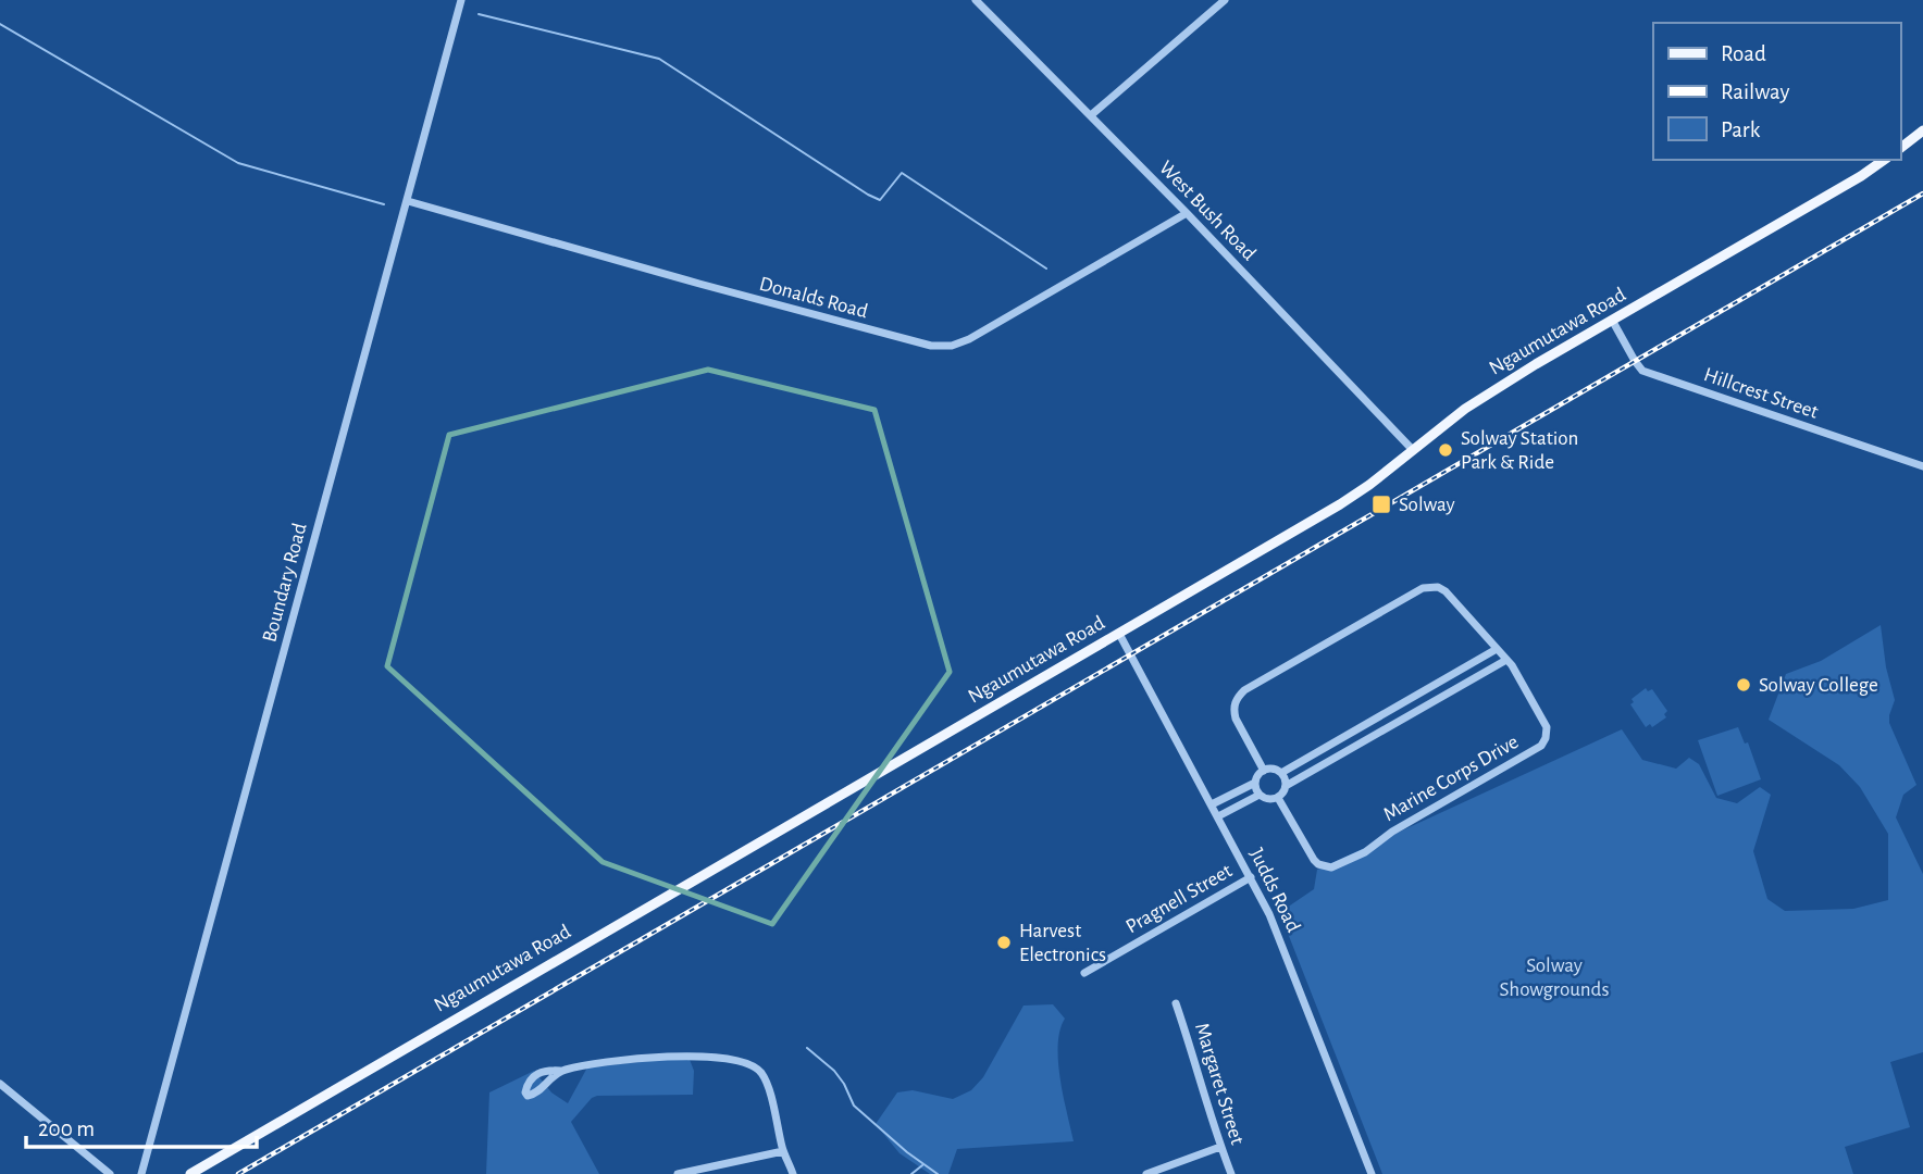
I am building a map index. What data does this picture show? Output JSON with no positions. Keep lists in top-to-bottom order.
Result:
{
  "streets": {
    "main road": ["Ngaumutawa Road"],
    "street": [
      "West Bush Road",
      "Donalds Road",
      "Hillcrest Street",
      "Boundary Road",
      "Marine Corps Drive",
      "Judds Road",
      "Pragnell Street",
      "Margaret Street"
    ]
  },
  "crossings": [
    ["West Bush Road", "Donalds Road"],
    ["West Bush Road", "Ngaumutawa Road"],
    ["Donalds Road", "Boundary Road"],
    ["Ngaumutawa Road", "Hillcrest Street"],
    ["Ngaumutawa Road", "Judds Road"],
    ["Judds Road", "Pragnell Street"]
  ],
  "parks": ["Solway Showgrounds"],
  "places": {
    "other": ["Solway Station Park & Ride", "Solway College", "Harvest Electronics"],
    "transit": ["Solway"]
  },
  "legend": ["Road", "Railway", "Park"],
  "scale_bar": "200 m"
}
